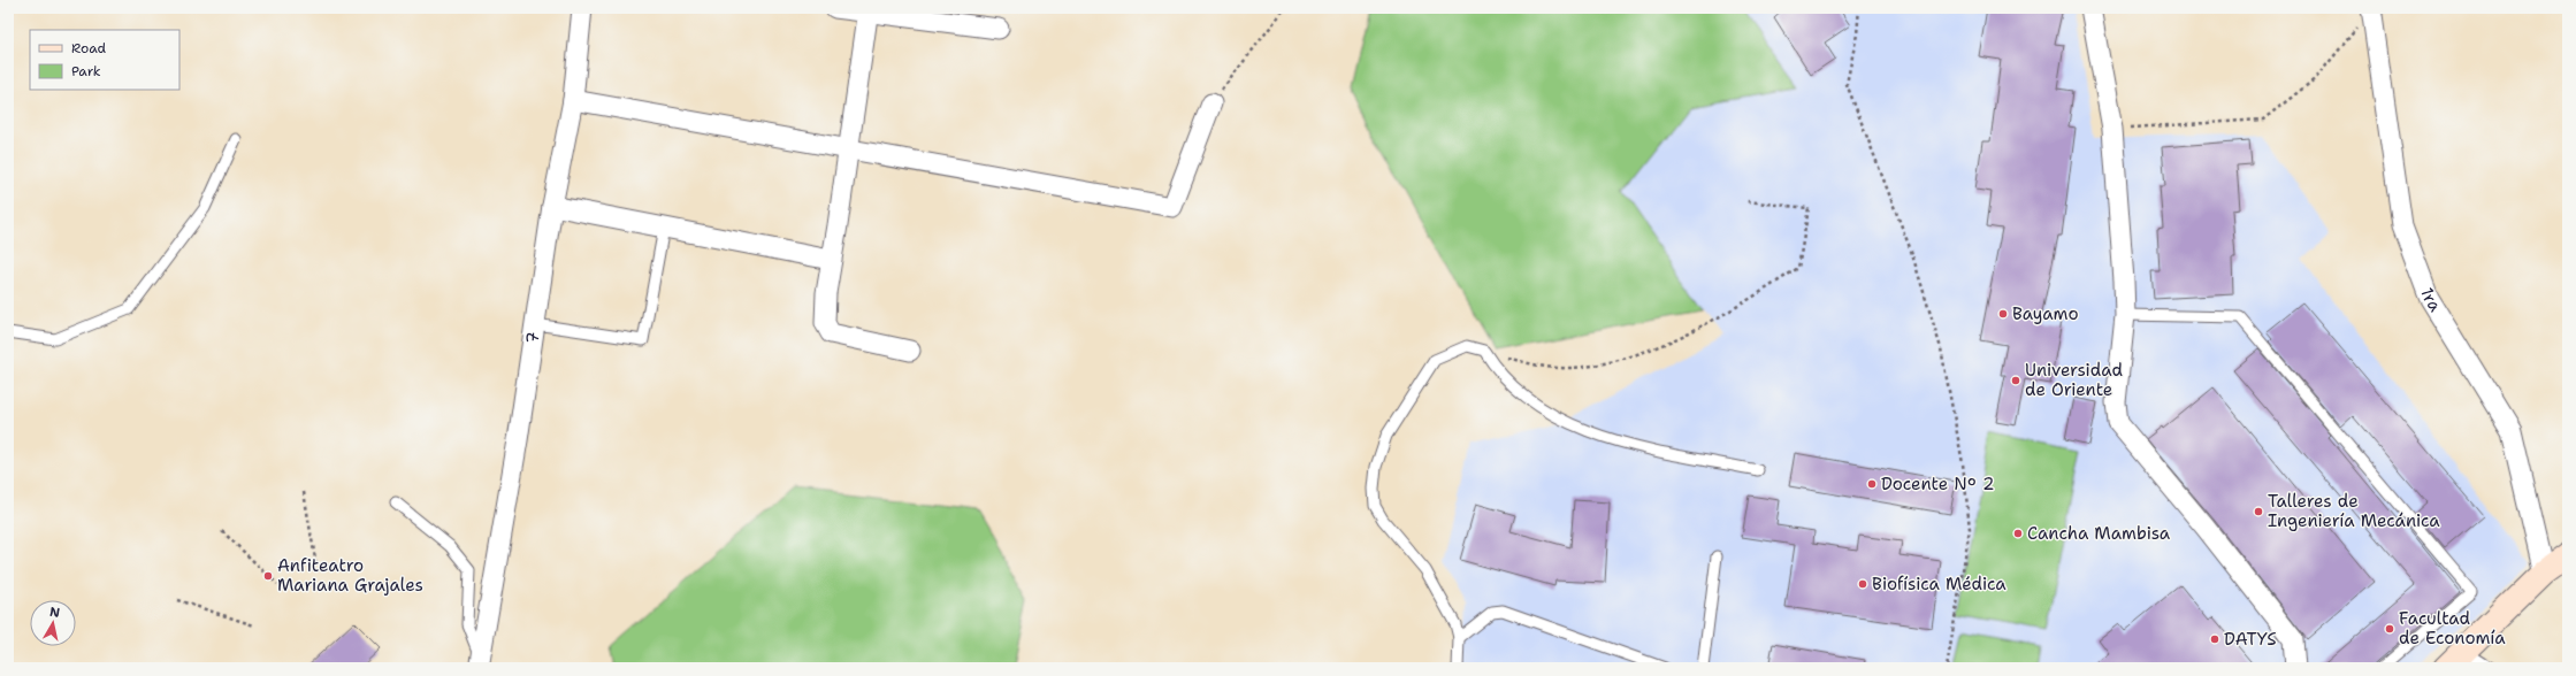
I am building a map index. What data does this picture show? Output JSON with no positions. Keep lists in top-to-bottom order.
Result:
{
  "streets": {
    "street": ["1ra", "7"]
  },
  "places": [
    "Bayamo",
    "Universidad de Oriente",
    "Docente Nº 2",
    "Talleres de Ingeniería Mecánica",
    "Cancha Mambisa",
    "Anfiteatro Mariana Grajales",
    "Biofísica Médica",
    "Facultad de Economía",
    "DATYS"
  ],
  "legend": ["Road", "Park"],
  "north": "top"
}
